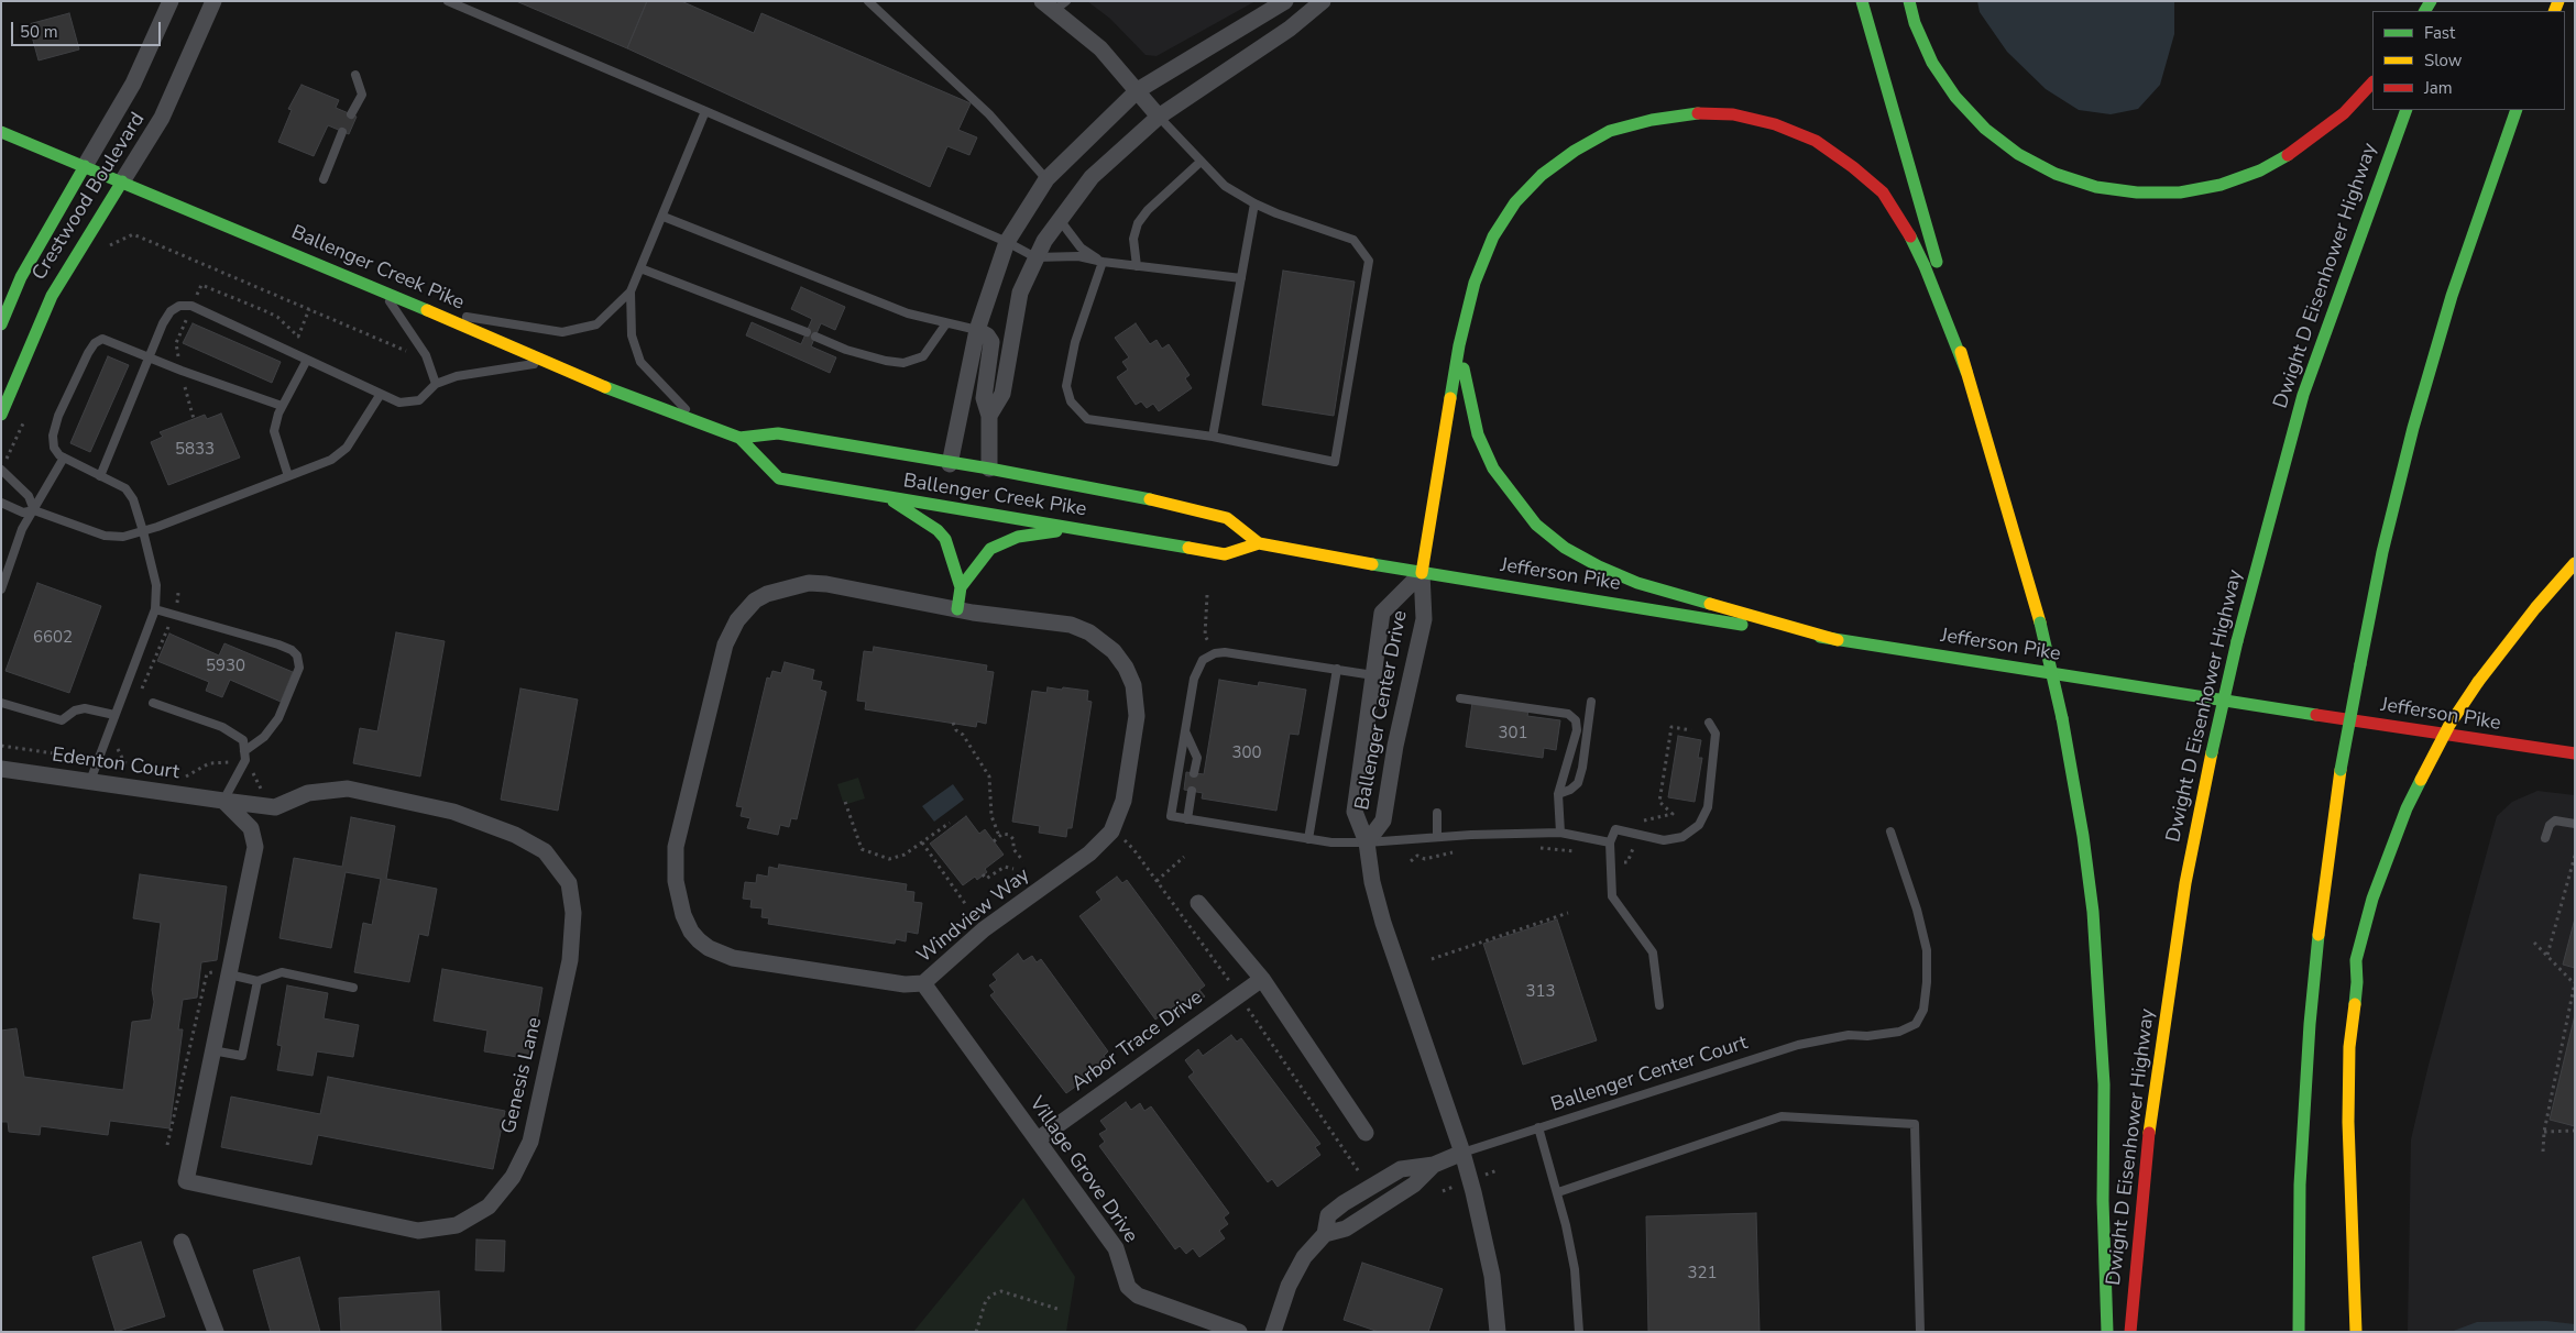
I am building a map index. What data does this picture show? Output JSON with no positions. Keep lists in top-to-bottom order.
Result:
{
  "streets": {
    "main road": [
      "Crestwood Boulevard",
      "Ballenger Creek Pike",
      "Dwight D Eisenhower Highway",
      "Jefferson Pike"
    ],
    "street": [
      "Ballenger Center Drive",
      "Edenton Court",
      "Windview Way",
      "Arbor Trace Drive",
      "Genesis Lane",
      "Village Grove Drive"
    ],
    "lane": ["Ballenger Center Court"]
  },
  "crossings": [
    ["Crestwood Boulevard", "Ballenger Creek Pike"],
    ["Ballenger Creek Pike", "Jefferson Pike"],
    ["Ballenger Creek Pike", "Ballenger Center Drive"],
    ["Jefferson Pike", "Ballenger Center Drive"],
    ["Ballenger Center Drive", "Ballenger Center Court"],
    ["Edenton Court", "Genesis Lane"],
    ["Windview Way", "Village Grove Drive"],
    ["Arbor Trace Drive", "Village Grove Drive"]
  ],
  "house_numbers": [
    "5833",
    "6602",
    "5930",
    "301",
    "300",
    "313",
    "321"
  ],
  "legend": ["Fast", "Slow", "Jam"],
  "scale_bar": "50 m"
}
